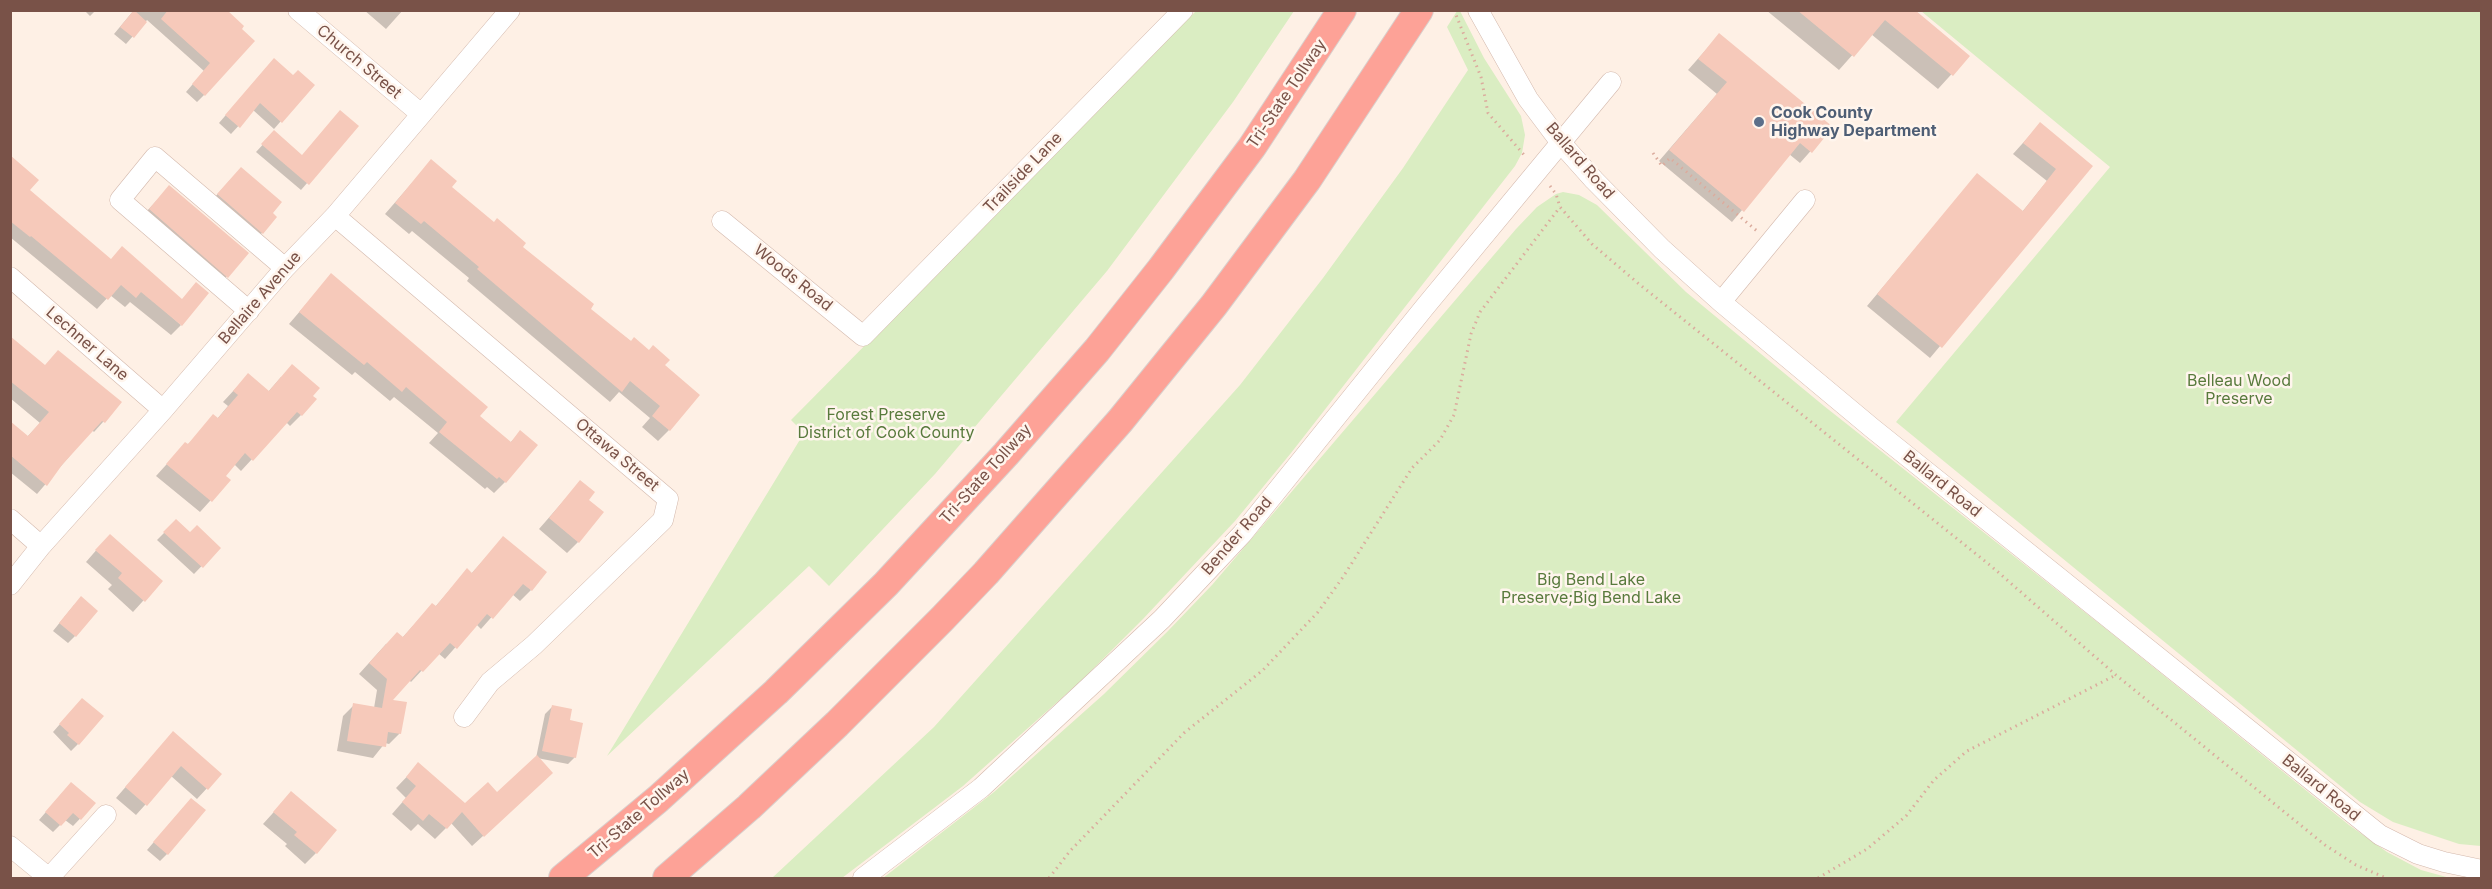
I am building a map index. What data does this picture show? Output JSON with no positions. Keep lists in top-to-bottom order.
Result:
{
  "streets": {
    "highway": ["Tri-State Tollway"],
    "street": [
      "Church Street",
      "Ballard Road",
      "Trailside Lane",
      "Woods Road",
      "Bellaire Avenue",
      "Lechner Lane",
      "Ottawa Street",
      "Bender Road"
    ]
  },
  "crossings": [
    ["Church Street", "Bellaire Avenue"],
    ["Ballard Road", "Bender Road"],
    ["Trailside Lane", "Woods Road"],
    ["Bellaire Avenue", "Lechner Lane"],
    ["Bellaire Avenue", "Ottawa Street"]
  ],
  "parks": ["Belleau Wood Preserve", "Forest Preserve District of Cook County", "Big Bend Lake Preserve;Big Bend Lake"],
  "places": ["Cook County Highway Department"]
}
